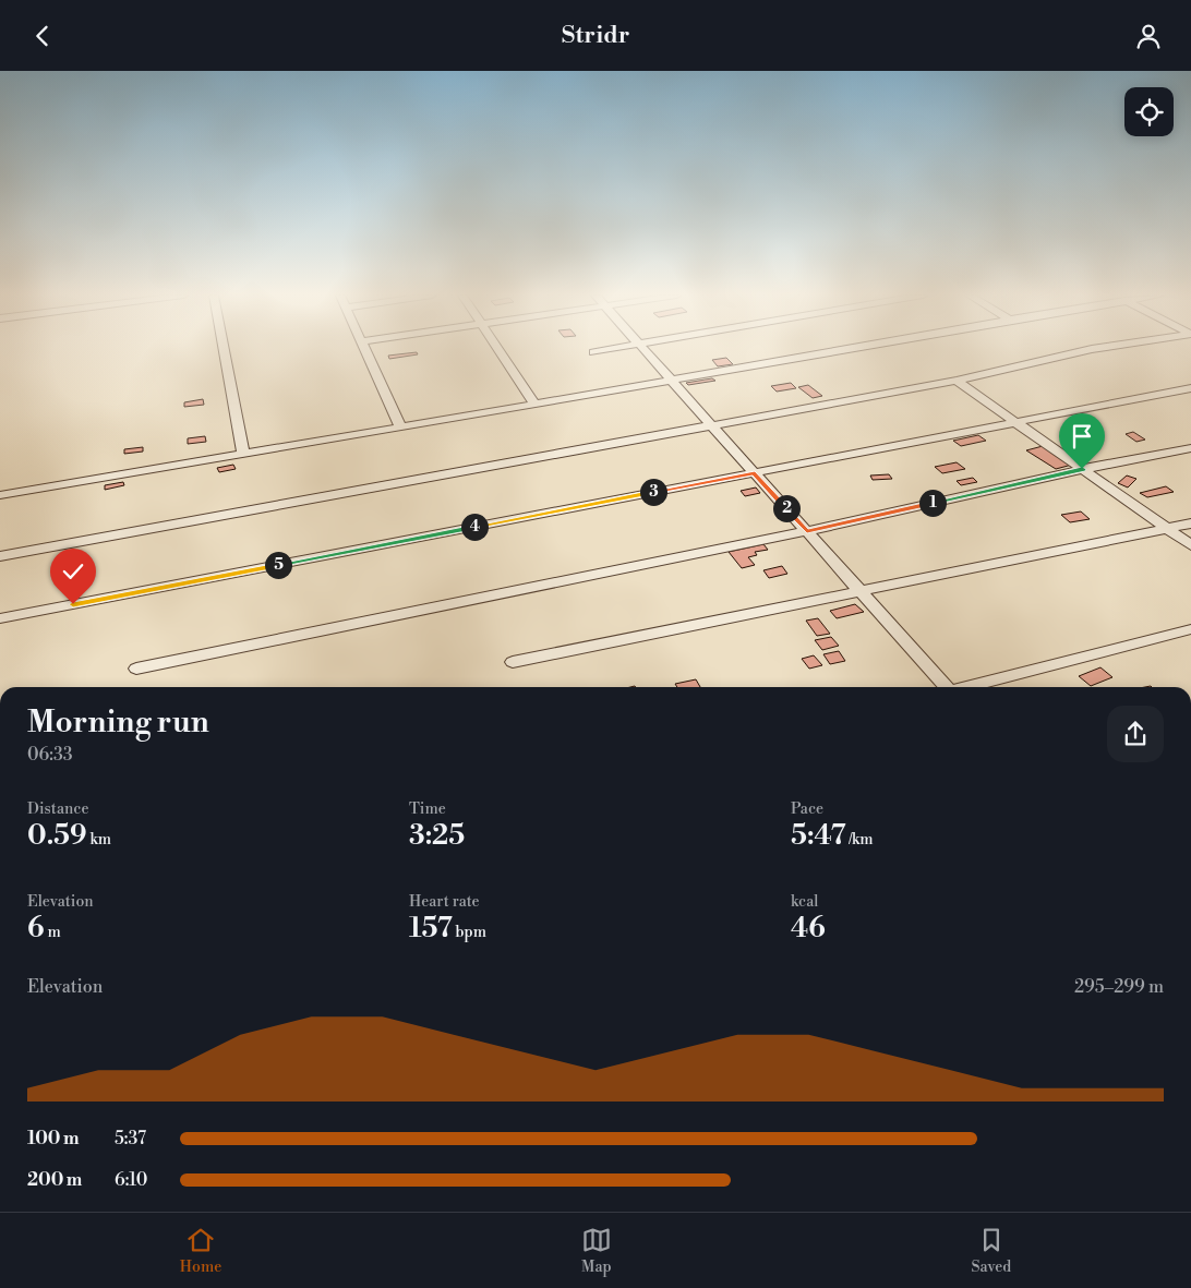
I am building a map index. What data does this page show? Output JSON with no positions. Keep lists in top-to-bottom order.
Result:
{
  "page": {
    "header": "Stridr",
    "pins": [
      "3",
      "1",
      "2",
      "4",
      "5"
    ],
    "heading": ["Morning run", "06:33"],
    "stats": [
      ["Distance", "0.59 km"],
      ["Time", "3:25"],
      ["Pace", "5:47 /km"],
      ["Elevation", "6 m"],
      ["Heart rate", "157 bpm"],
      ["kcal", "46"]
    ],
    "chart": ["Elevation", "295–299 m"],
    "list": [
      {
        "name": "100 m",
        "note": "5:37"
      },
      {
        "name": "200 m",
        "note": "6:10"
      }
    ],
    "tabs": ["Home", "Map", "Saved"]
  }
}
